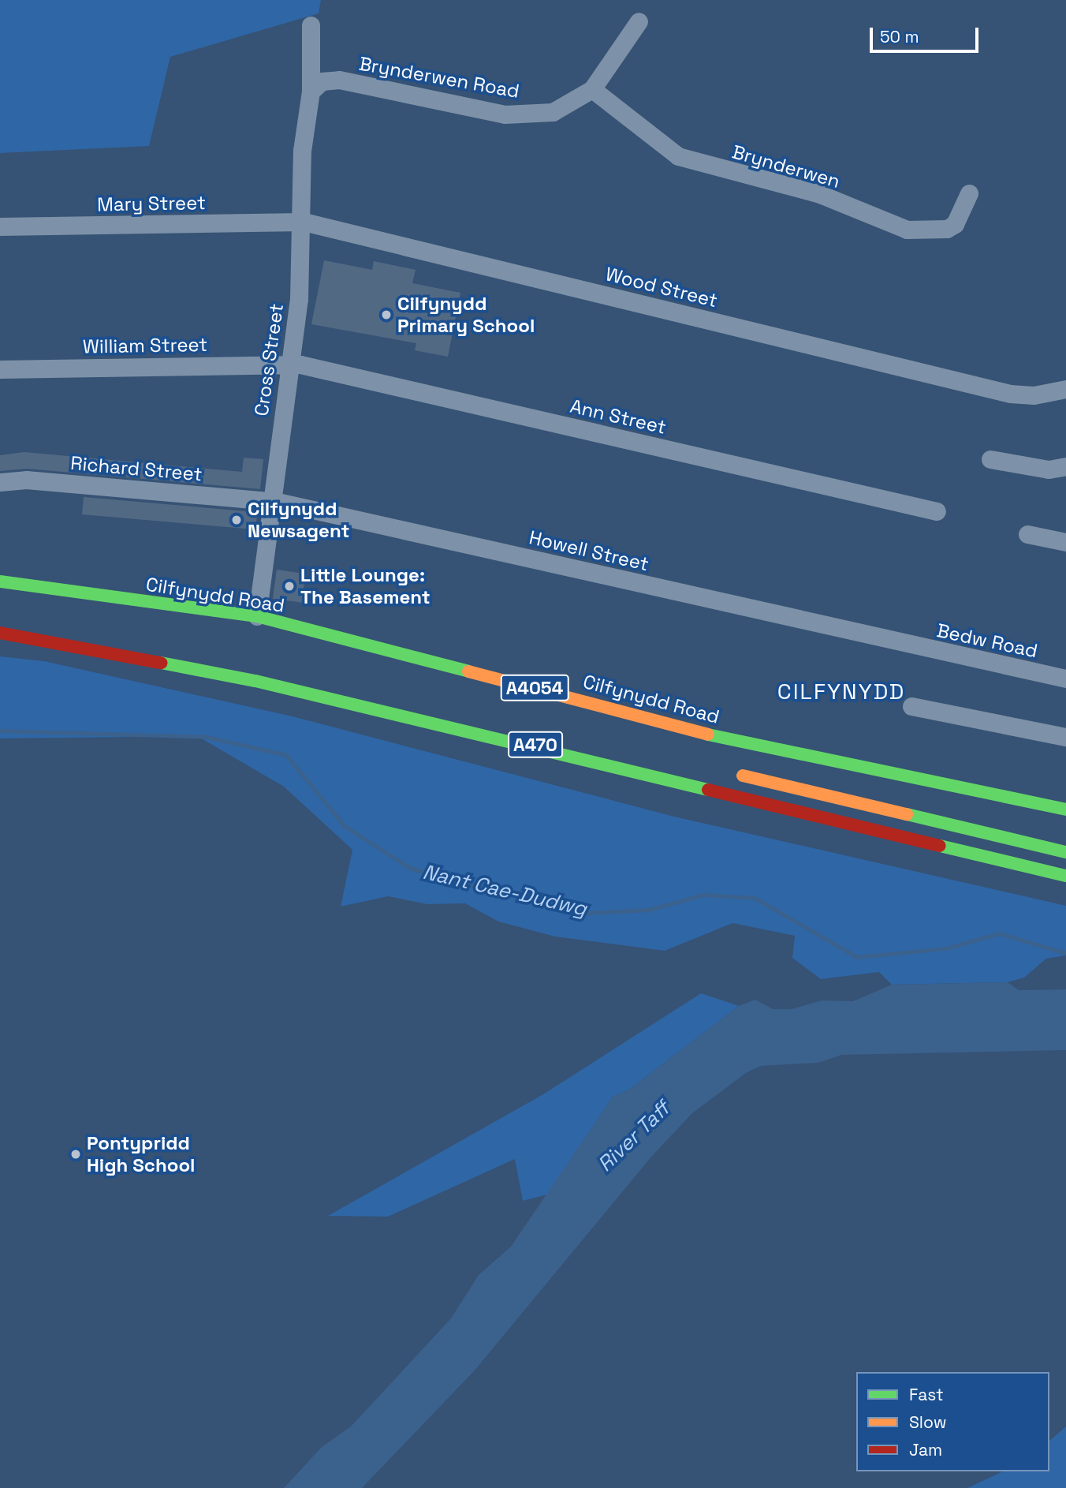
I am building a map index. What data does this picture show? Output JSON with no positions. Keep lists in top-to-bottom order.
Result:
{
  "streets": {
    "main road": ["Cilfynydd Road", "A4054", "A470"],
    "street": [
      "Brynderwen Road",
      "Brynderwen",
      "Mary Street",
      "Wood Street",
      "William Street",
      "Cross Street",
      "Ann Street",
      "Richard Street",
      "Howell Street",
      "Bedw Road"
    ]
  },
  "crossings": [
    ["Brynderwen Road", "Brynderwen"],
    ["Brynderwen Road", "Cross Street"],
    ["Mary Street", "Wood Street"],
    ["Mary Street", "Cross Street"],
    ["Wood Street", "Cross Street"],
    ["William Street", "Cross Street"],
    ["William Street", "Ann Street"],
    ["Cross Street", "Ann Street"],
    ["Cross Street", "Richard Street"],
    ["Cross Street", "Howell Street"],
    ["Cross Street", "Cilfynydd Road"],
    ["Richard Street", "Howell Street"],
    ["Howell Street", "Bedw Road"]
  ],
  "districts": ["CILFYNYDD"],
  "water": ["Nant Cae-Dudwg", "River Taff"],
  "places": [
    "Cilfynydd Primary School",
    "Cilfynydd Newsagent",
    "Little Lounge: The Basement",
    "Pontypridd High School"
  ],
  "legend": ["Fast", "Slow", "Jam"],
  "scale_bar": "50 m"
}
